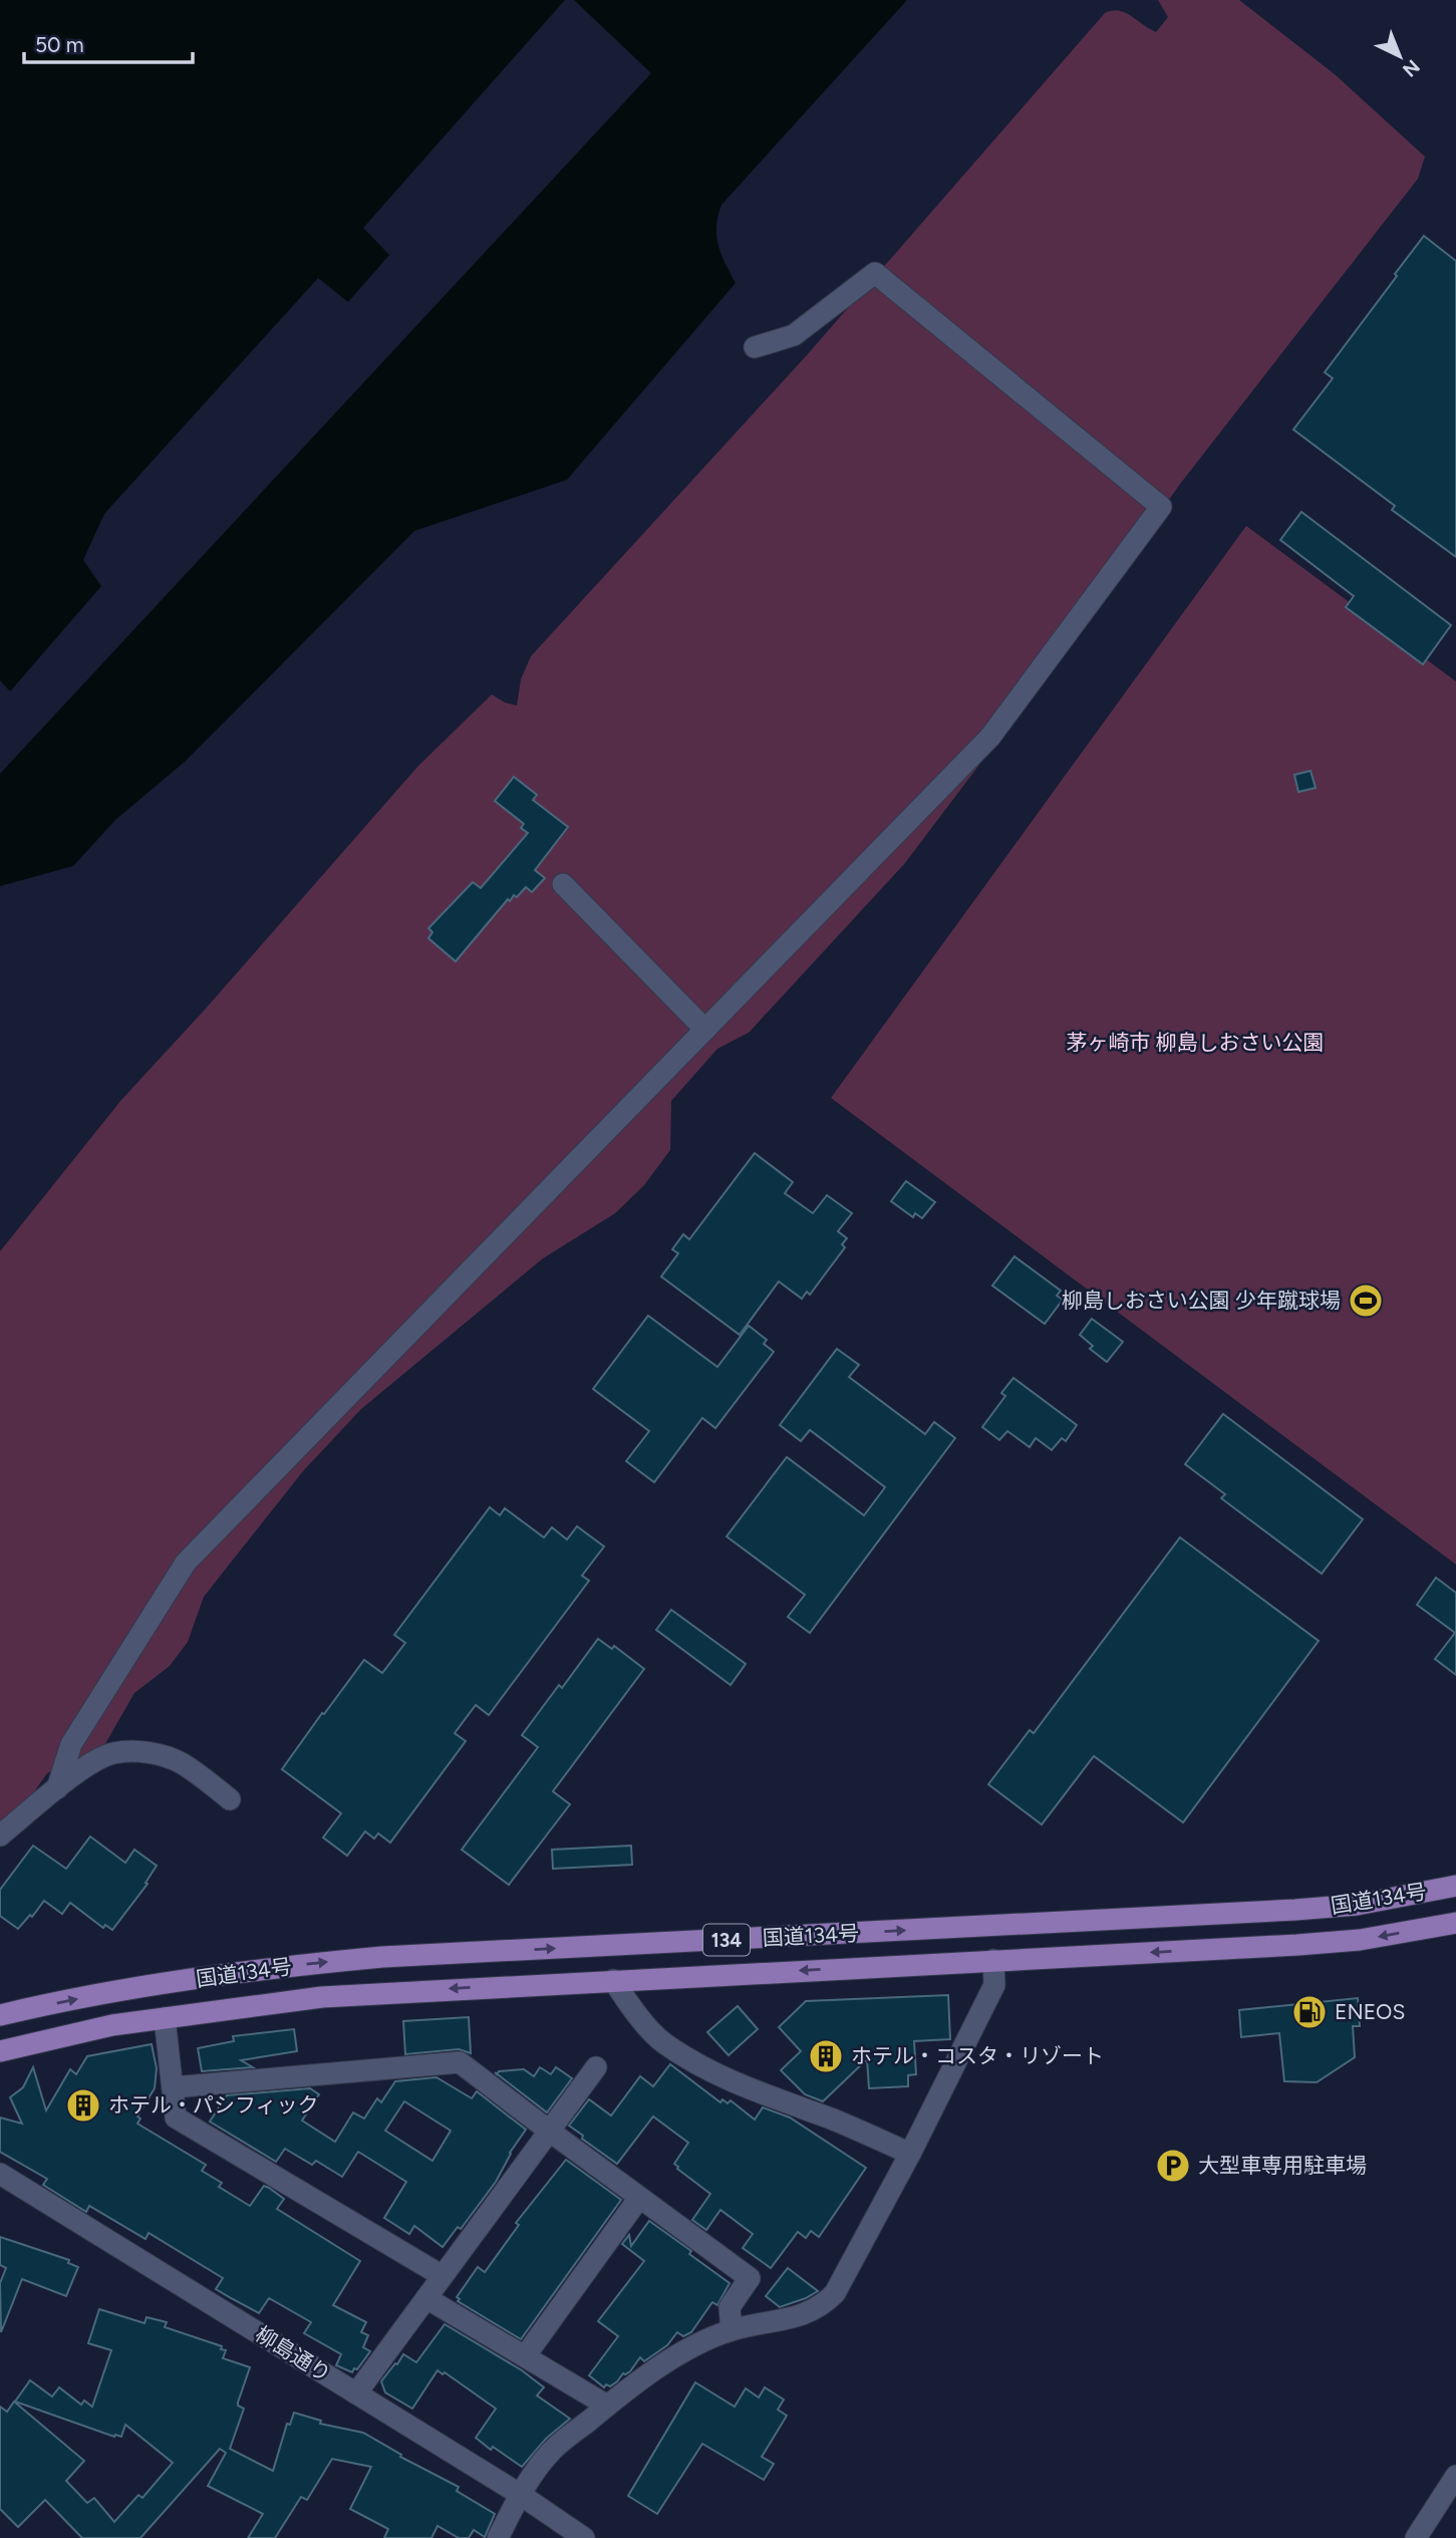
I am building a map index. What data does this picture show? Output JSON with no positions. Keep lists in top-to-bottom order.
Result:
{
  "streets": {
    "highway": ["国道134号", "134"],
    "street": ["柳島通り"]
  },
  "parks": ["茅ヶ崎市 柳島しおさい公園"],
  "places": {
    "sports": ["柳島しおさい公園 少年蹴球場"],
    "fuel station": ["ENEOS"],
    "building": ["ホテル・コスタ・リゾート", "ホテル・パシフィック"],
    "parking": ["大型車専用駐車場"]
  },
  "scale_bar": "50 m",
  "north": "bottom right"
}
